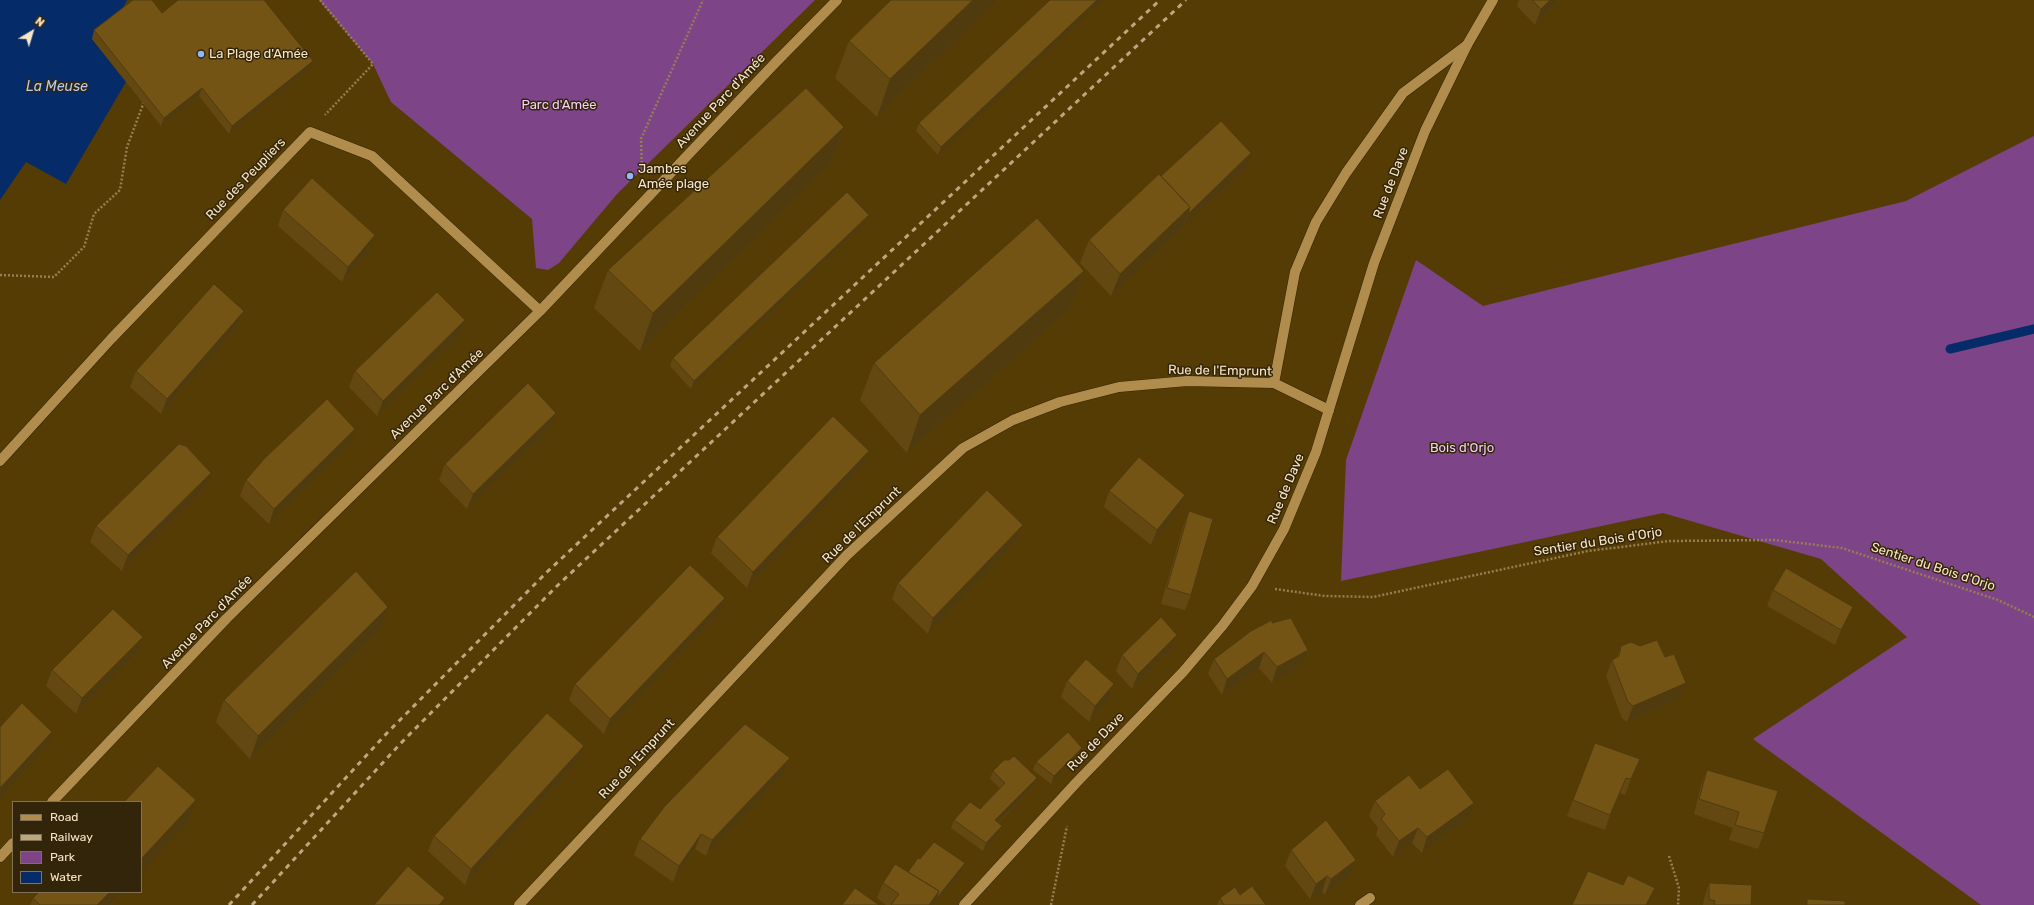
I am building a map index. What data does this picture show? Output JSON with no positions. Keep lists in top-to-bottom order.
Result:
{
  "streets": {
    "street": [
      "Avenue Parc d'Amée",
      "Rue des Peupliers",
      "Rue de Dave",
      "Rue de l'Emprunt"
    ],
    "path": ["Sentier du Bois d'Orjo"]
  },
  "crossings": [
    ["Rue de Dave", "Rue de l'Emprunt"],
    ["Rue de Dave", "Sentier du Bois d'Orjo"]
  ],
  "water": ["La Meuse"],
  "parks": ["Parc d'Amée", "Bois d'Orjo"],
  "places": ["La Plage d'Amée", "Jambes Amée plage"],
  "legend": [
    "Road",
    "Railway",
    "Park",
    "Water"
  ],
  "north": "top right"
}
